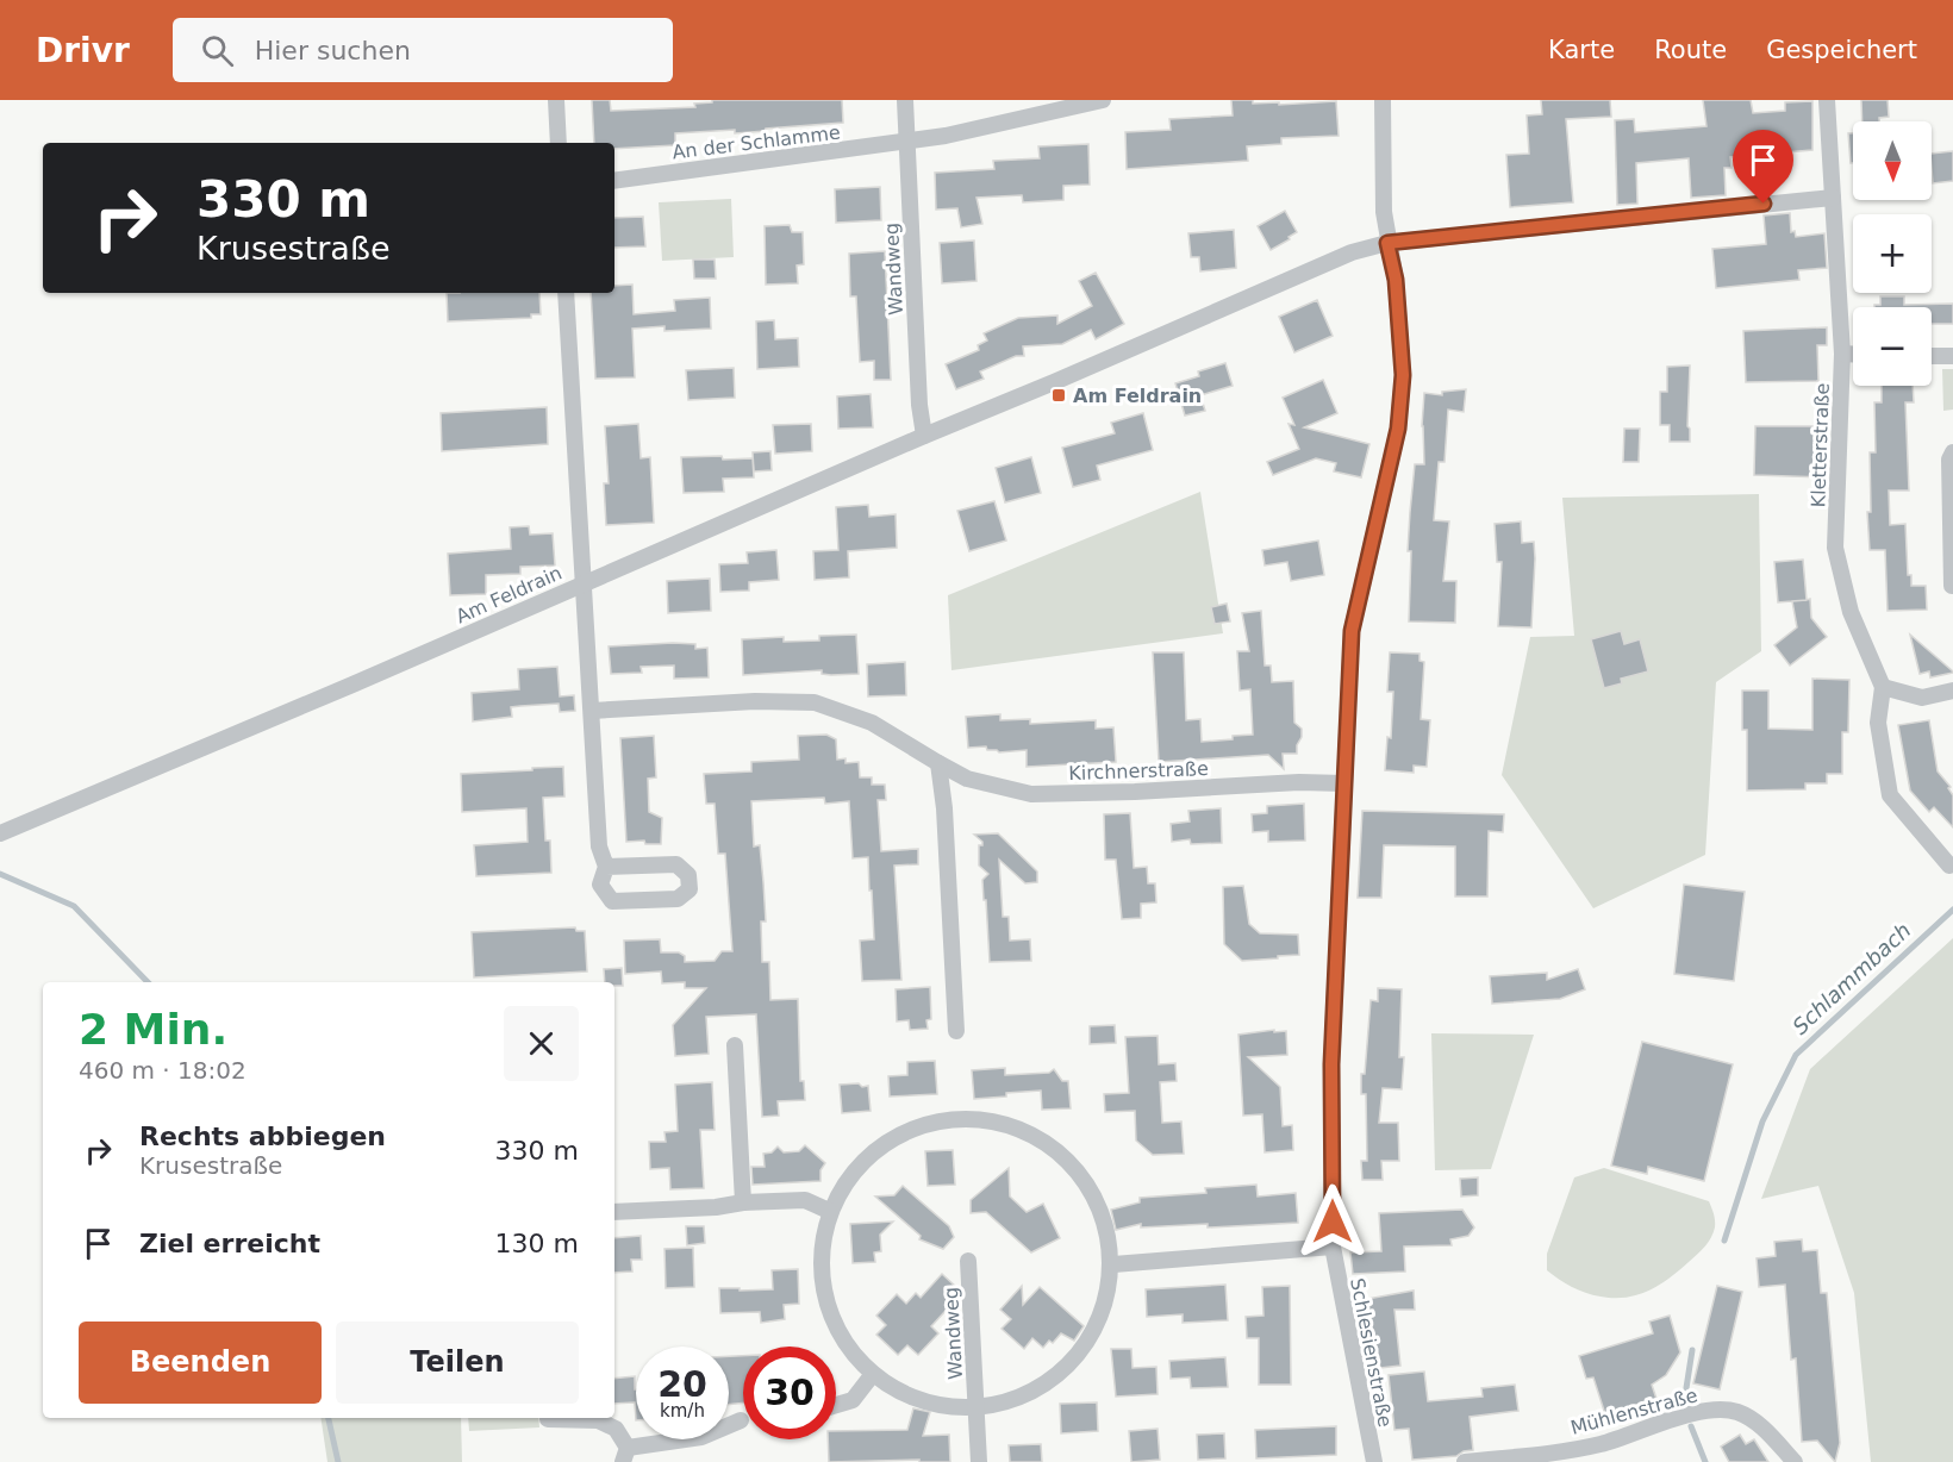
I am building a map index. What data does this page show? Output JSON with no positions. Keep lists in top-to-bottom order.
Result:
{
  "streets": {
    "street": [
      "An der Schlamme",
      "Wandweg",
      "Kletterstraße",
      "Am Feldrain",
      "Kirchnerstraße",
      "Schlesienstraße",
      "Mühlenstraße"
    ]
  },
  "crossings": [
    ["An der Schlamme", "Wandweg"],
    ["Wandweg", "Am Feldrain"],
    ["Kletterstraße", "Am Feldrain"],
    ["Am Feldrain", "Schlesienstraße"],
    ["Kirchnerstraße", "Schlesienstraße"]
  ],
  "water": ["Schlammbach"],
  "places": {
    "transit": ["Am Feldrain"]
  },
  "north": "bottom",
  "page": {
    "header": "Drivr",
    "search": "Hier suchen",
    "nav": ["Karte", "Route", "Gespeichert"],
    "map_buttons": ["+", "−"],
    "turn": ["330 m", "Krusestraße"],
    "heading": ["2 Min.", "460 m · 18:02"],
    "list": [
      {
        "name": "Rechts abbiegen",
        "note": "Krusestraße",
        "value": "330 m"
      },
      {
        "name": "Ziel erreicht",
        "value": "130 m"
      }
    ],
    "buttons": ["Beenden", "Teilen"],
    "speed": "20 km/h",
    "limit": "30"
  }
}
